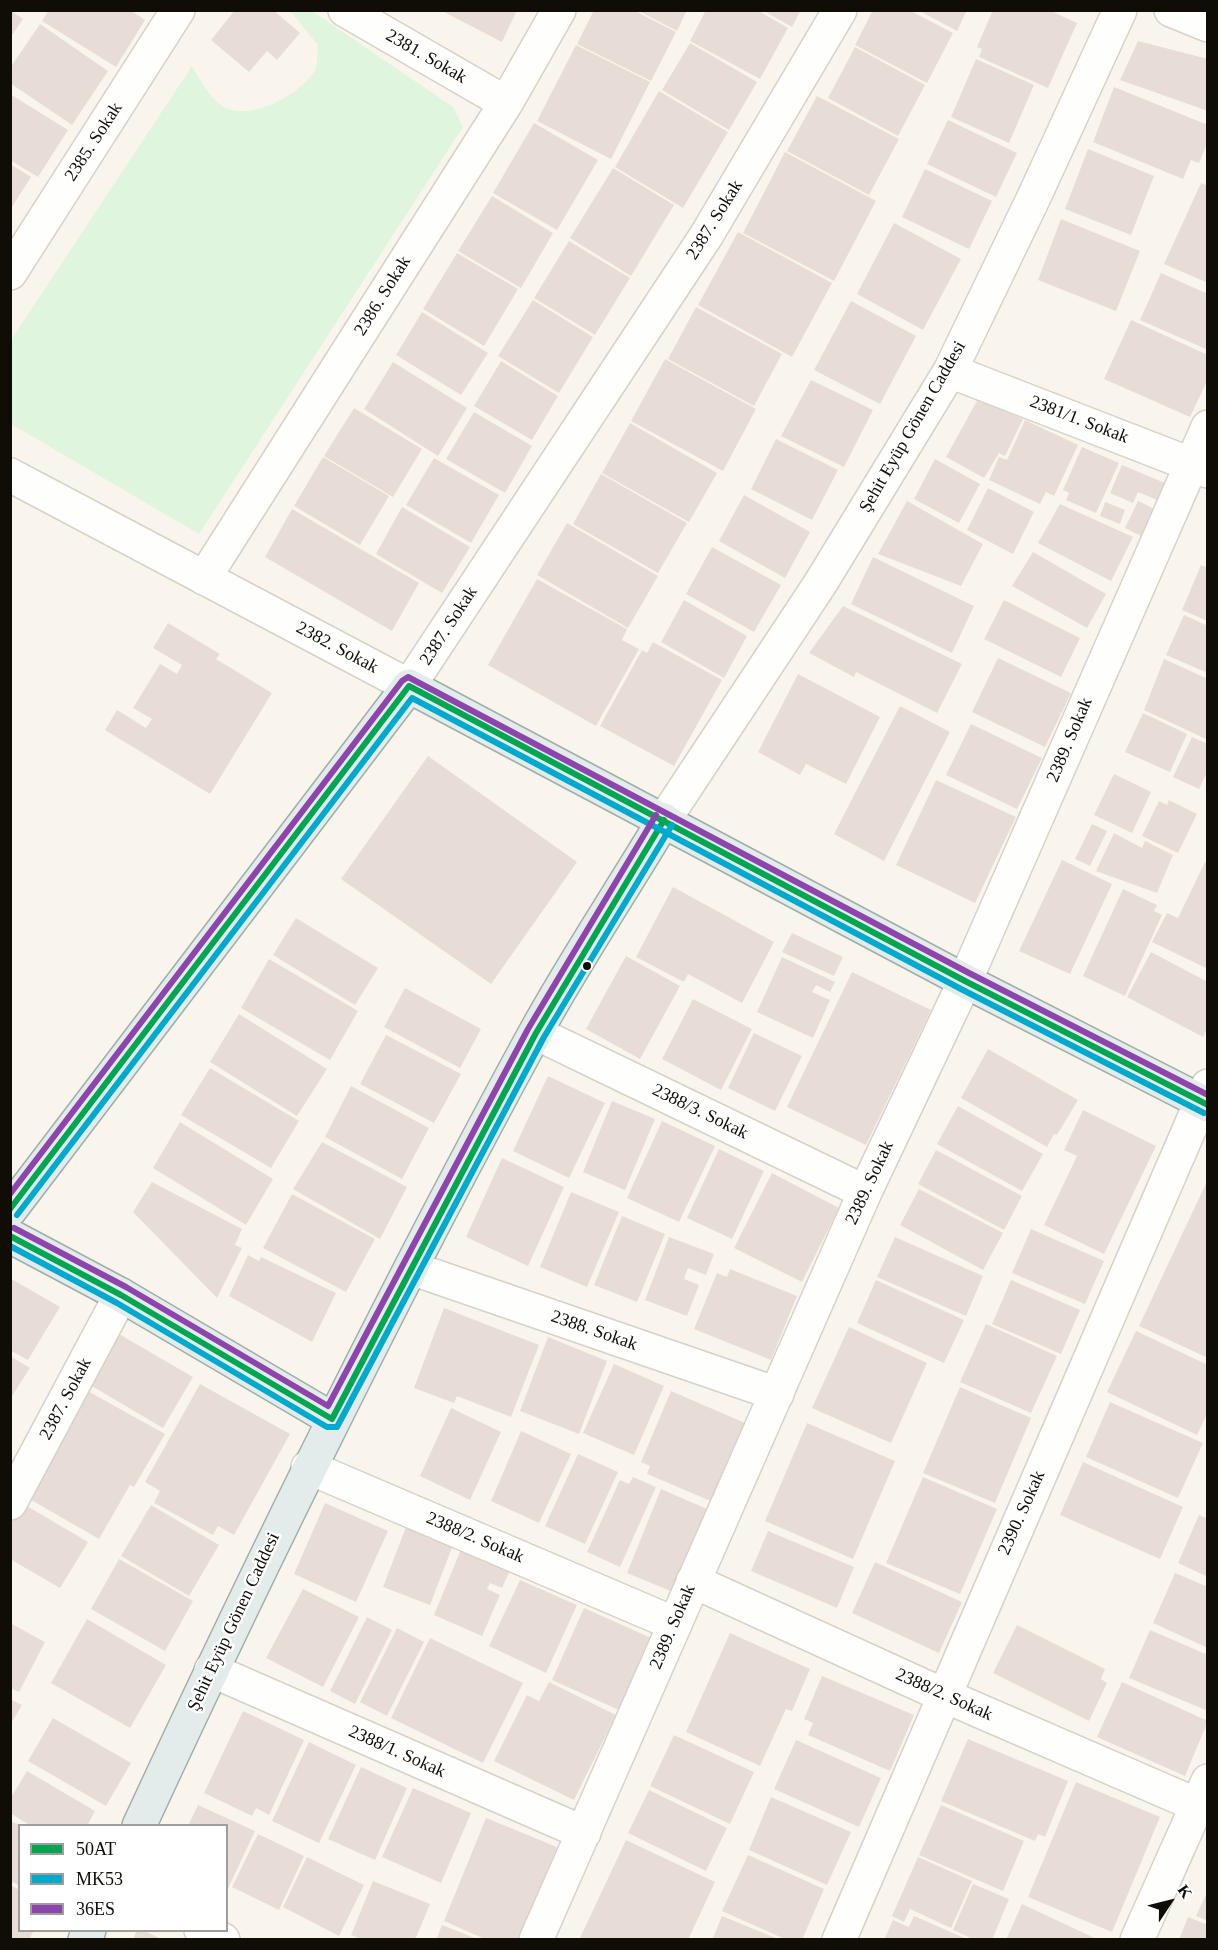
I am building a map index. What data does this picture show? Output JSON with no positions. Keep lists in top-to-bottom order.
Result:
{
  "streets": {
    "main road": ["2387. Sokak", "Şehit Eyüp Gönen Caddesi", "2382. Sokak"],
    "street": [
      "2381. Sokak",
      "2385. Sokak",
      "2386. Sokak",
      "2381/1. Sokak",
      "2389. Sokak",
      "2388/3. Sokak",
      "2388. Sokak",
      "2390. Sokak",
      "2388/2. Sokak",
      "2388/1. Sokak"
    ]
  },
  "crossings": [
    ["2381. Sokak", "2386. Sokak"],
    ["2387. Sokak", "2382. Sokak"],
    ["2386. Sokak", "2382. Sokak"],
    ["2381/1. Sokak", "Şehit Eyüp Gönen Caddesi"],
    ["2381/1. Sokak", "2389. Sokak"],
    ["Şehit Eyüp Gönen Caddesi", "2382. Sokak"],
    ["Şehit Eyüp Gönen Caddesi", "2388/3. Sokak"],
    ["Şehit Eyüp Gönen Caddesi", "2388. Sokak"],
    ["Şehit Eyüp Gönen Caddesi", "2388/2. Sokak"],
    ["Şehit Eyüp Gönen Caddesi", "2388/1. Sokak"],
    ["2382. Sokak", "2389. Sokak"],
    ["2382. Sokak", "2390. Sokak"],
    ["2389. Sokak", "2388/3. Sokak"],
    ["2389. Sokak", "2388. Sokak"],
    ["2389. Sokak", "2388/2. Sokak"],
    ["2389. Sokak", "2388/1. Sokak"],
    ["2390. Sokak", "2388/2. Sokak"]
  ],
  "lines": ["transit line 36ES", "transit line 50AT", "transit line MK53"],
  "legend": ["50AT", "MK53", "36ES"],
  "north": "top right"
}
